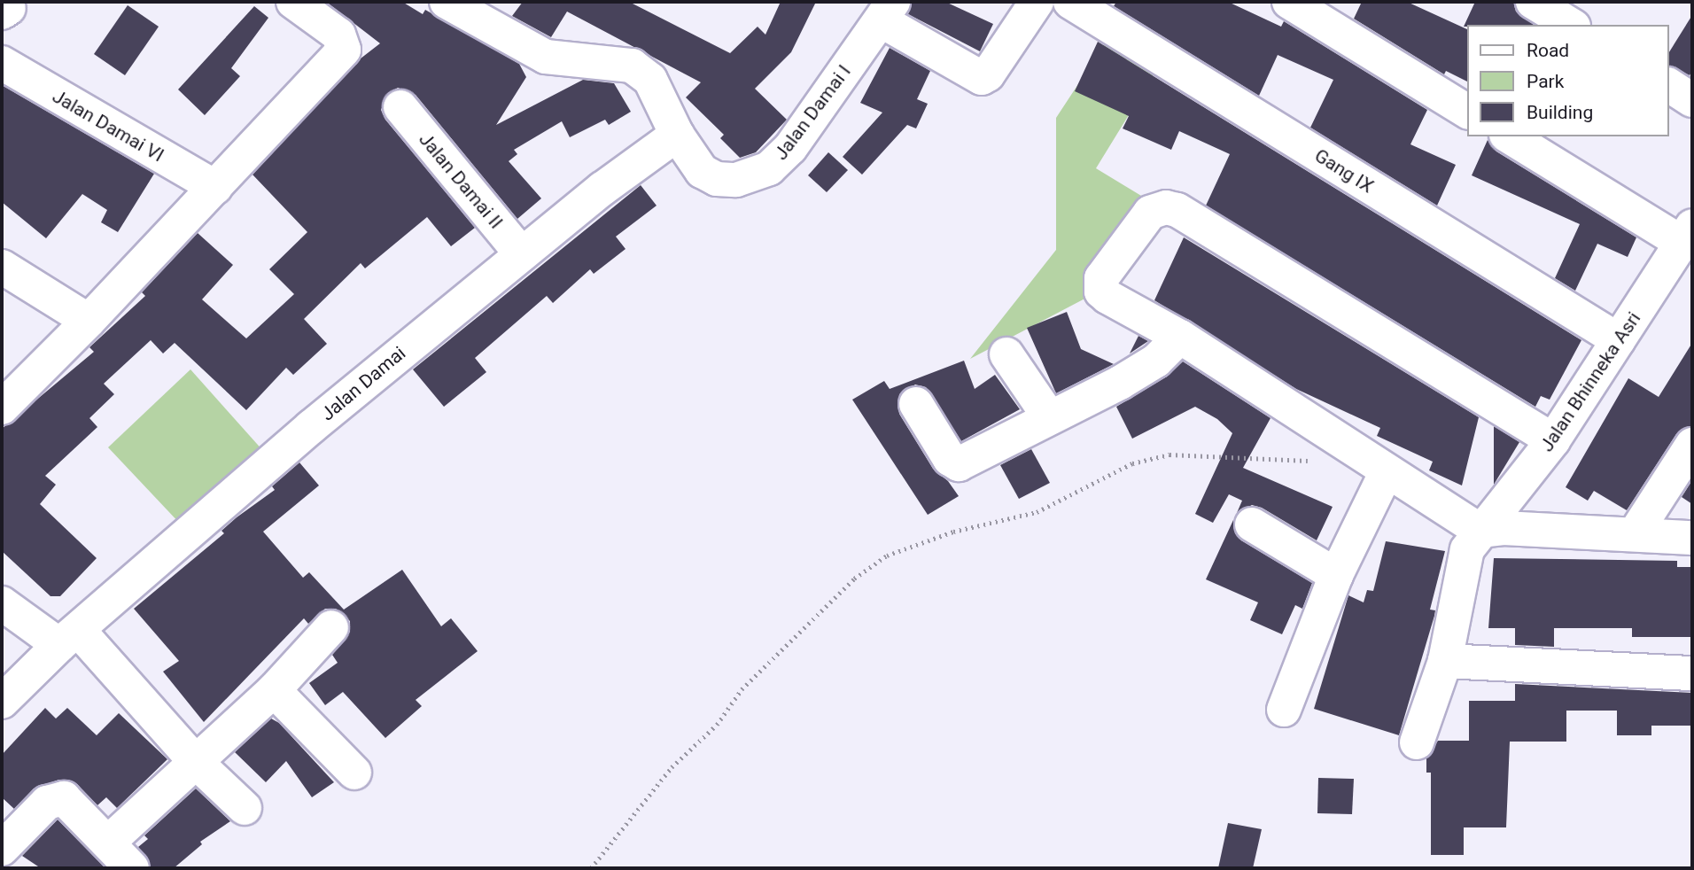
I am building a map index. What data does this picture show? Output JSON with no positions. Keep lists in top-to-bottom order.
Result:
{
  "streets": {
    "street": [
      "Jalan Damai I",
      "Jalan Damai VI",
      "Gang IX",
      "Jalan Damai II",
      "Jalan Bhinneka Asri",
      "Jalan Damai"
    ]
  },
  "crossings": [
    ["Jalan Damai I", "Jalan Damai"],
    ["Gang IX", "Jalan Bhinneka Asri"],
    ["Jalan Damai II", "Jalan Damai"]
  ],
  "legend": ["Road", "Park", "Building"]
}
